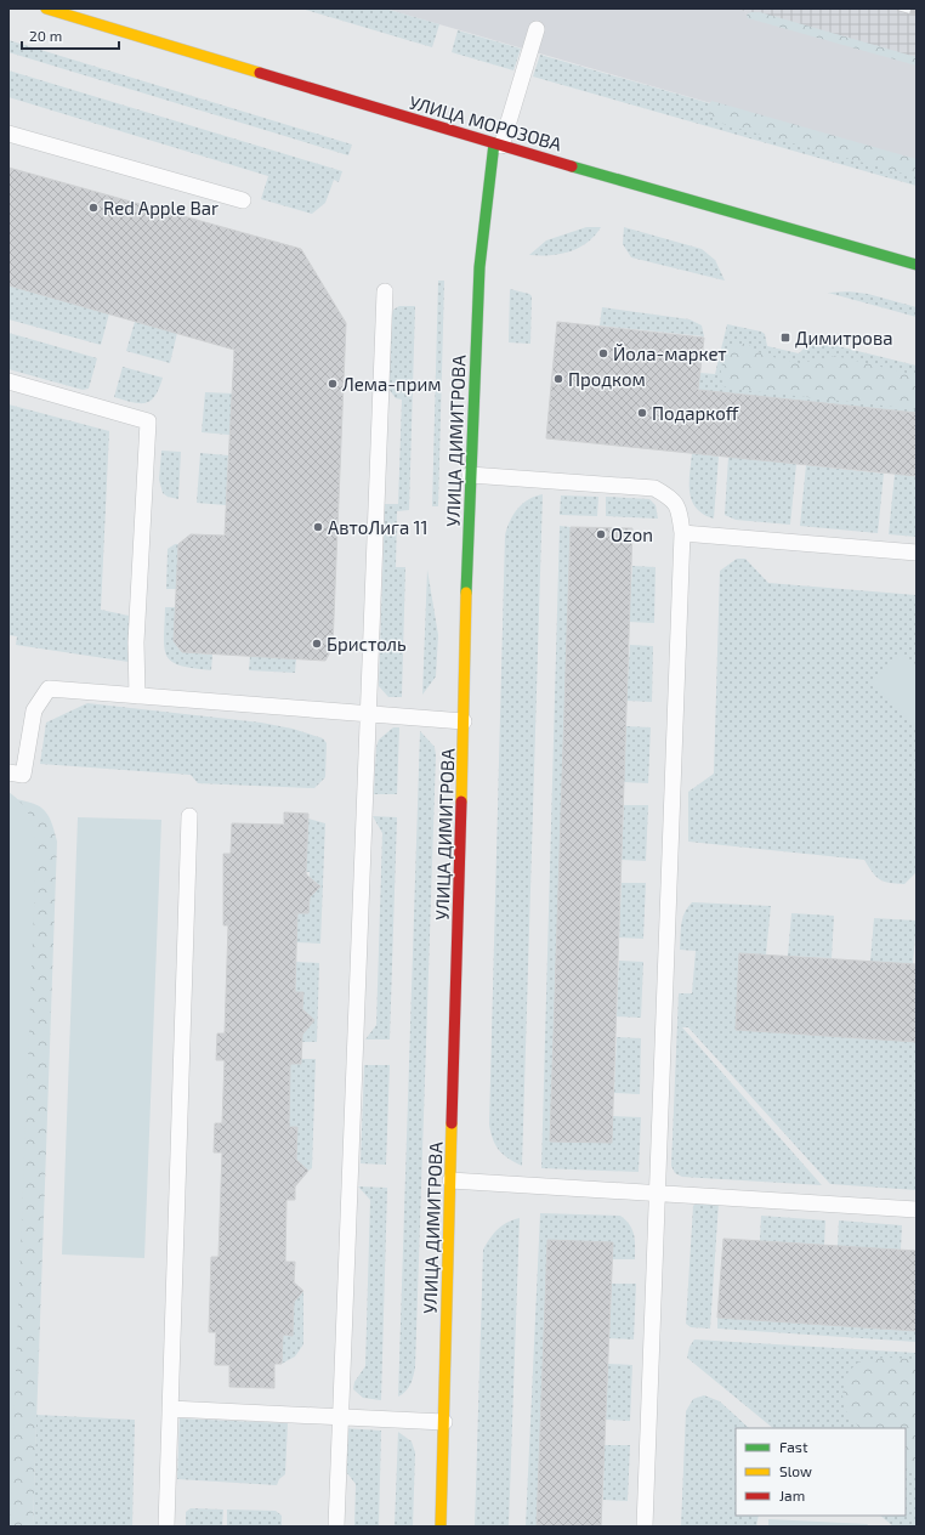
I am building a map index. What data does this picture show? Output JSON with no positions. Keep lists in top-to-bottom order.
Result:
{
  "streets": {
    "street": ["УЛИЦА МОРОЗОВА", "УЛИЦА ДИМИТРОВА"]
  },
  "crossings": [
    ["УЛИЦА МОРОЗОВА", "УЛИЦА ДИМИТРОВА"]
  ],
  "places": {
    "other": [
      "Red Apple Bar",
      "Йола-маркет",
      "Продком",
      "Лема-прим",
      "Подаркоff",
      "АвтоЛига 11",
      "Ozon",
      "Бристоль"
    ],
    "transit": ["Димитрова"]
  },
  "legend": ["Fast", "Slow", "Jam"],
  "scale_bar": "20 m"
}
